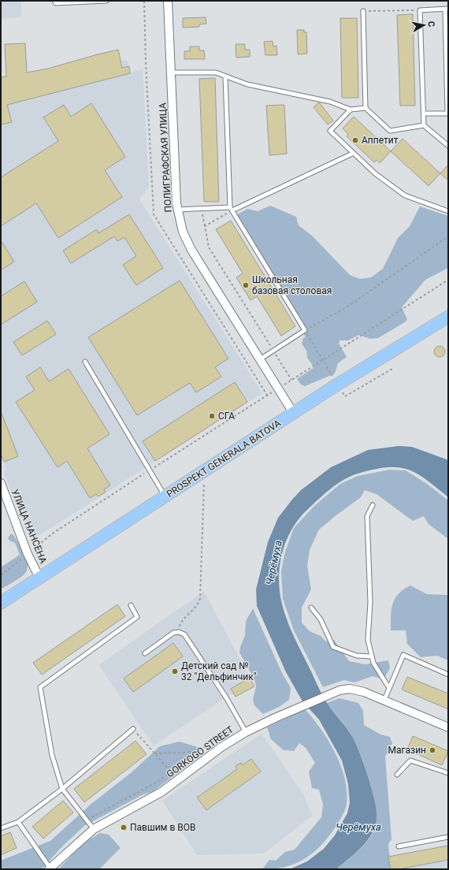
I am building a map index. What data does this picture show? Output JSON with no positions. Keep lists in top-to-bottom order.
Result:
{
  "streets": {
    "main road": ["PROSPEKT GENERALA BATOVA"],
    "street": ["ПОЛИГРАФСКАЯ УЛИЦА", "УЛИЦА НАНСЕНА", "GORKOGO STREET"]
  },
  "crossings": [
    ["ПОЛИГРАФСКАЯ УЛИЦА", "PROSPEKT GENERALA BATOVA"],
    ["PROSPEKT GENERALA BATOVA", "УЛИЦА НАНСЕНА"]
  ],
  "water": ["Черёмуха"],
  "places": [
    "Аппетит",
    "Школьная базовая столовая",
    "СГА",
    "Детский сад № 32 \"Дельфинчик\"",
    "Магазин",
    "Павшим в ВОВ"
  ],
  "north": "right"
}
